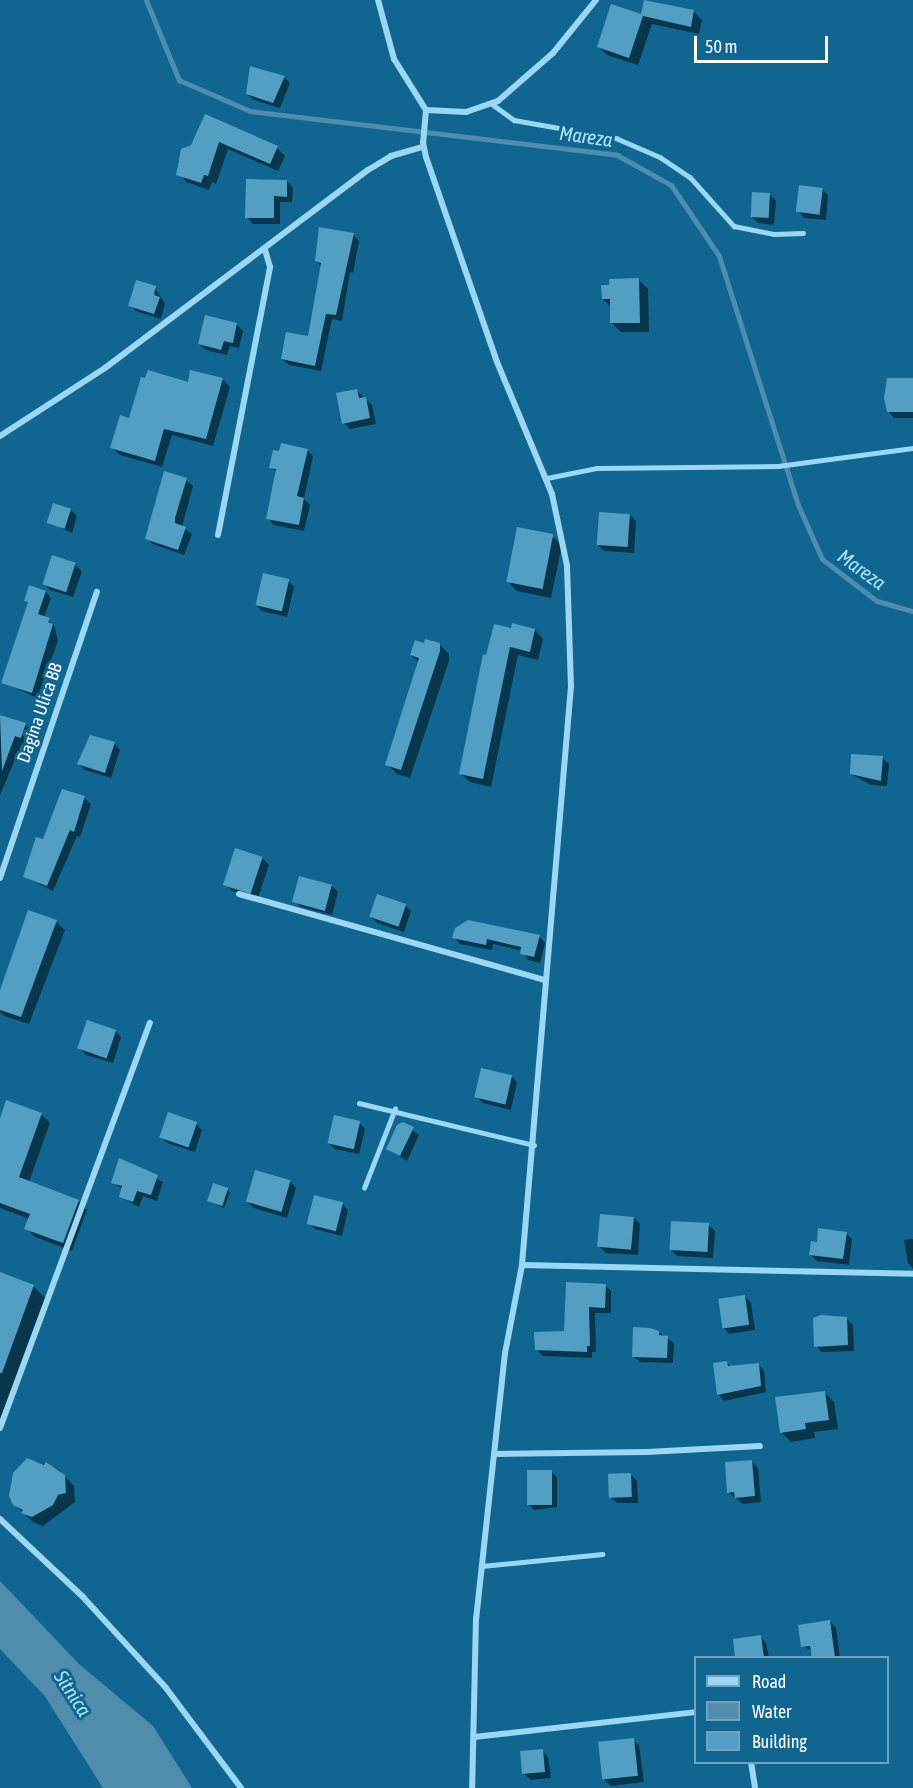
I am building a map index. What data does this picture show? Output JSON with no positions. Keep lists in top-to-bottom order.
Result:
{
  "streets": {
    "street": ["Dagina Ulica BB"]
  },
  "water": ["Mareza", "Sitnica"],
  "legend": ["Road", "Water", "Building"],
  "scale_bar": "50 m"
}
